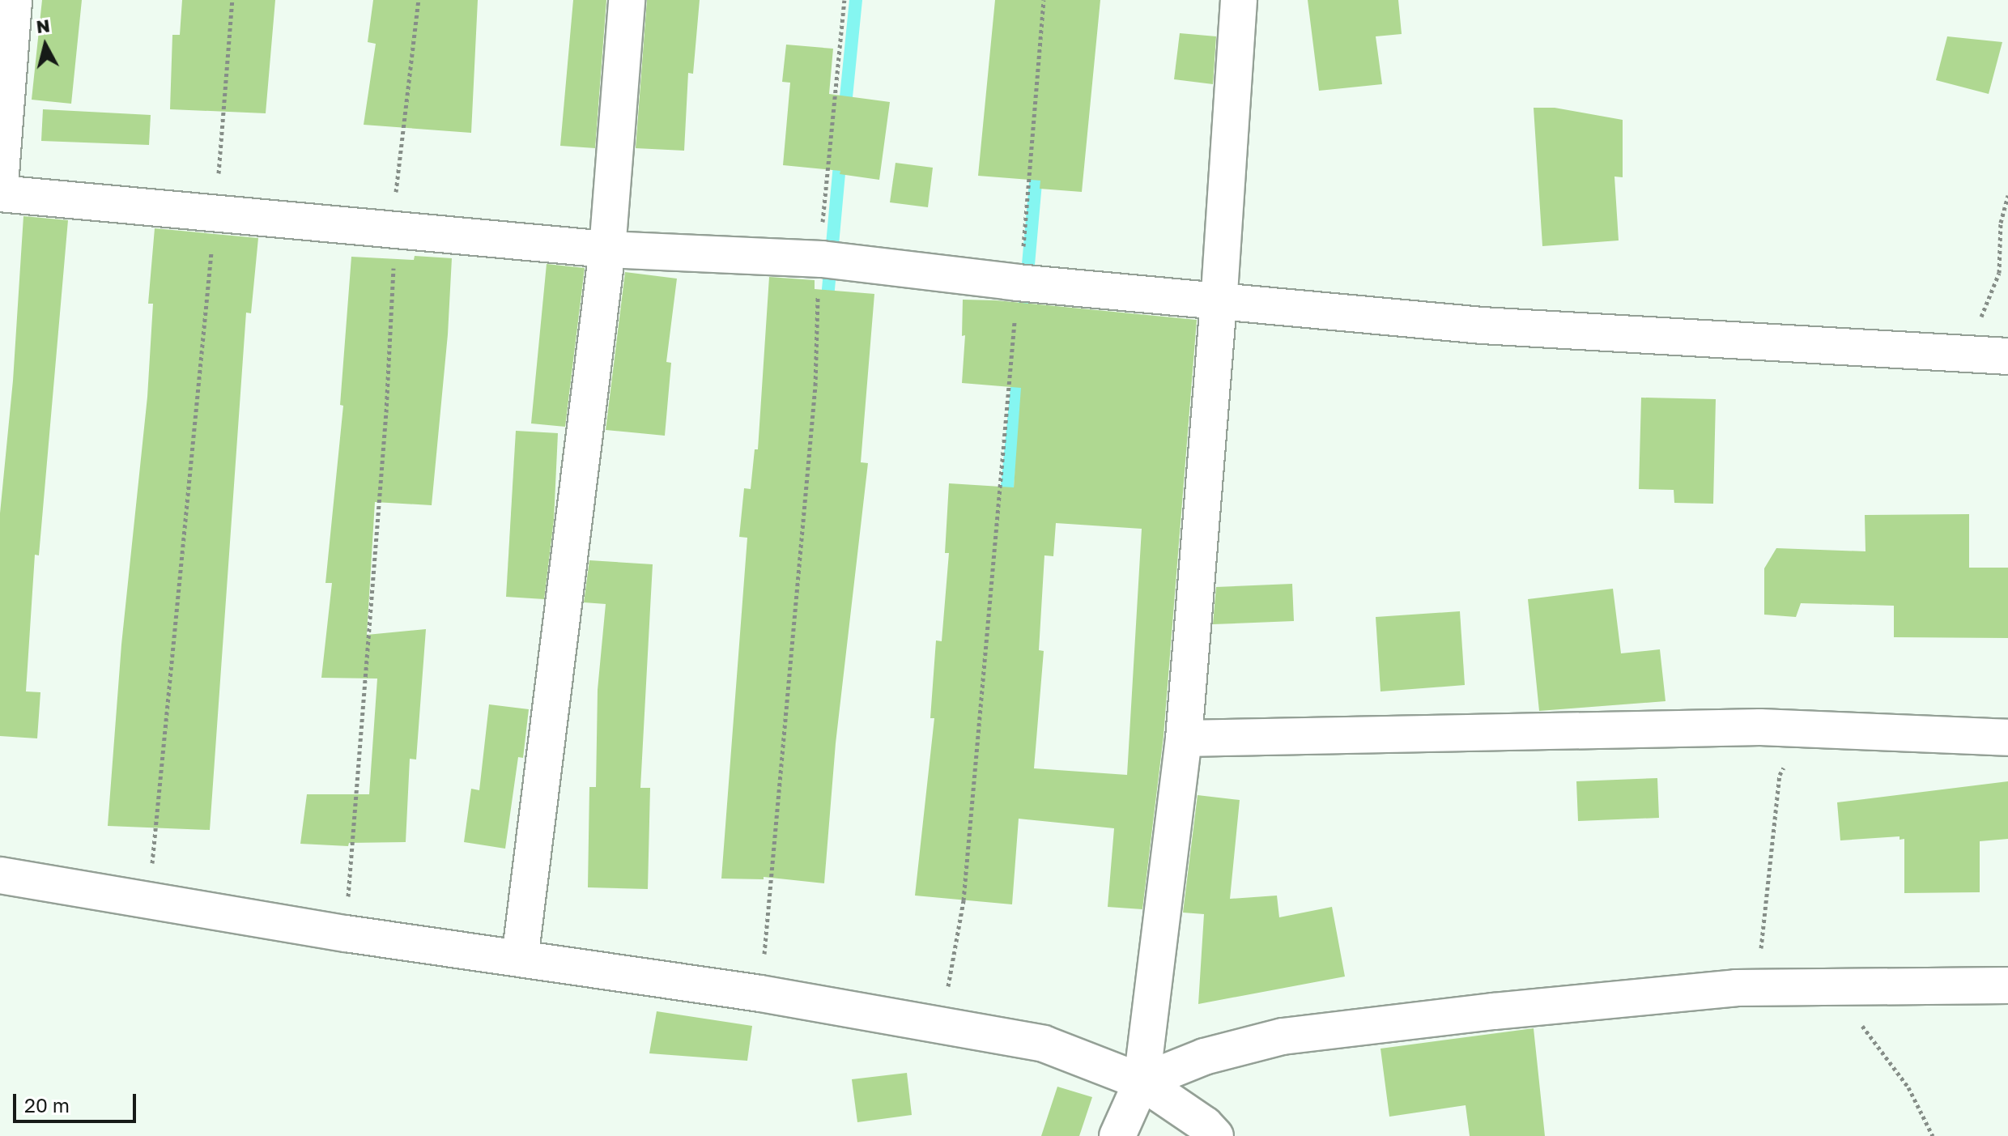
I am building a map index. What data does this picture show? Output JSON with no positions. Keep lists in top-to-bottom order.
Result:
{
  "scale_bar": "20 m",
  "north": "top"
}
